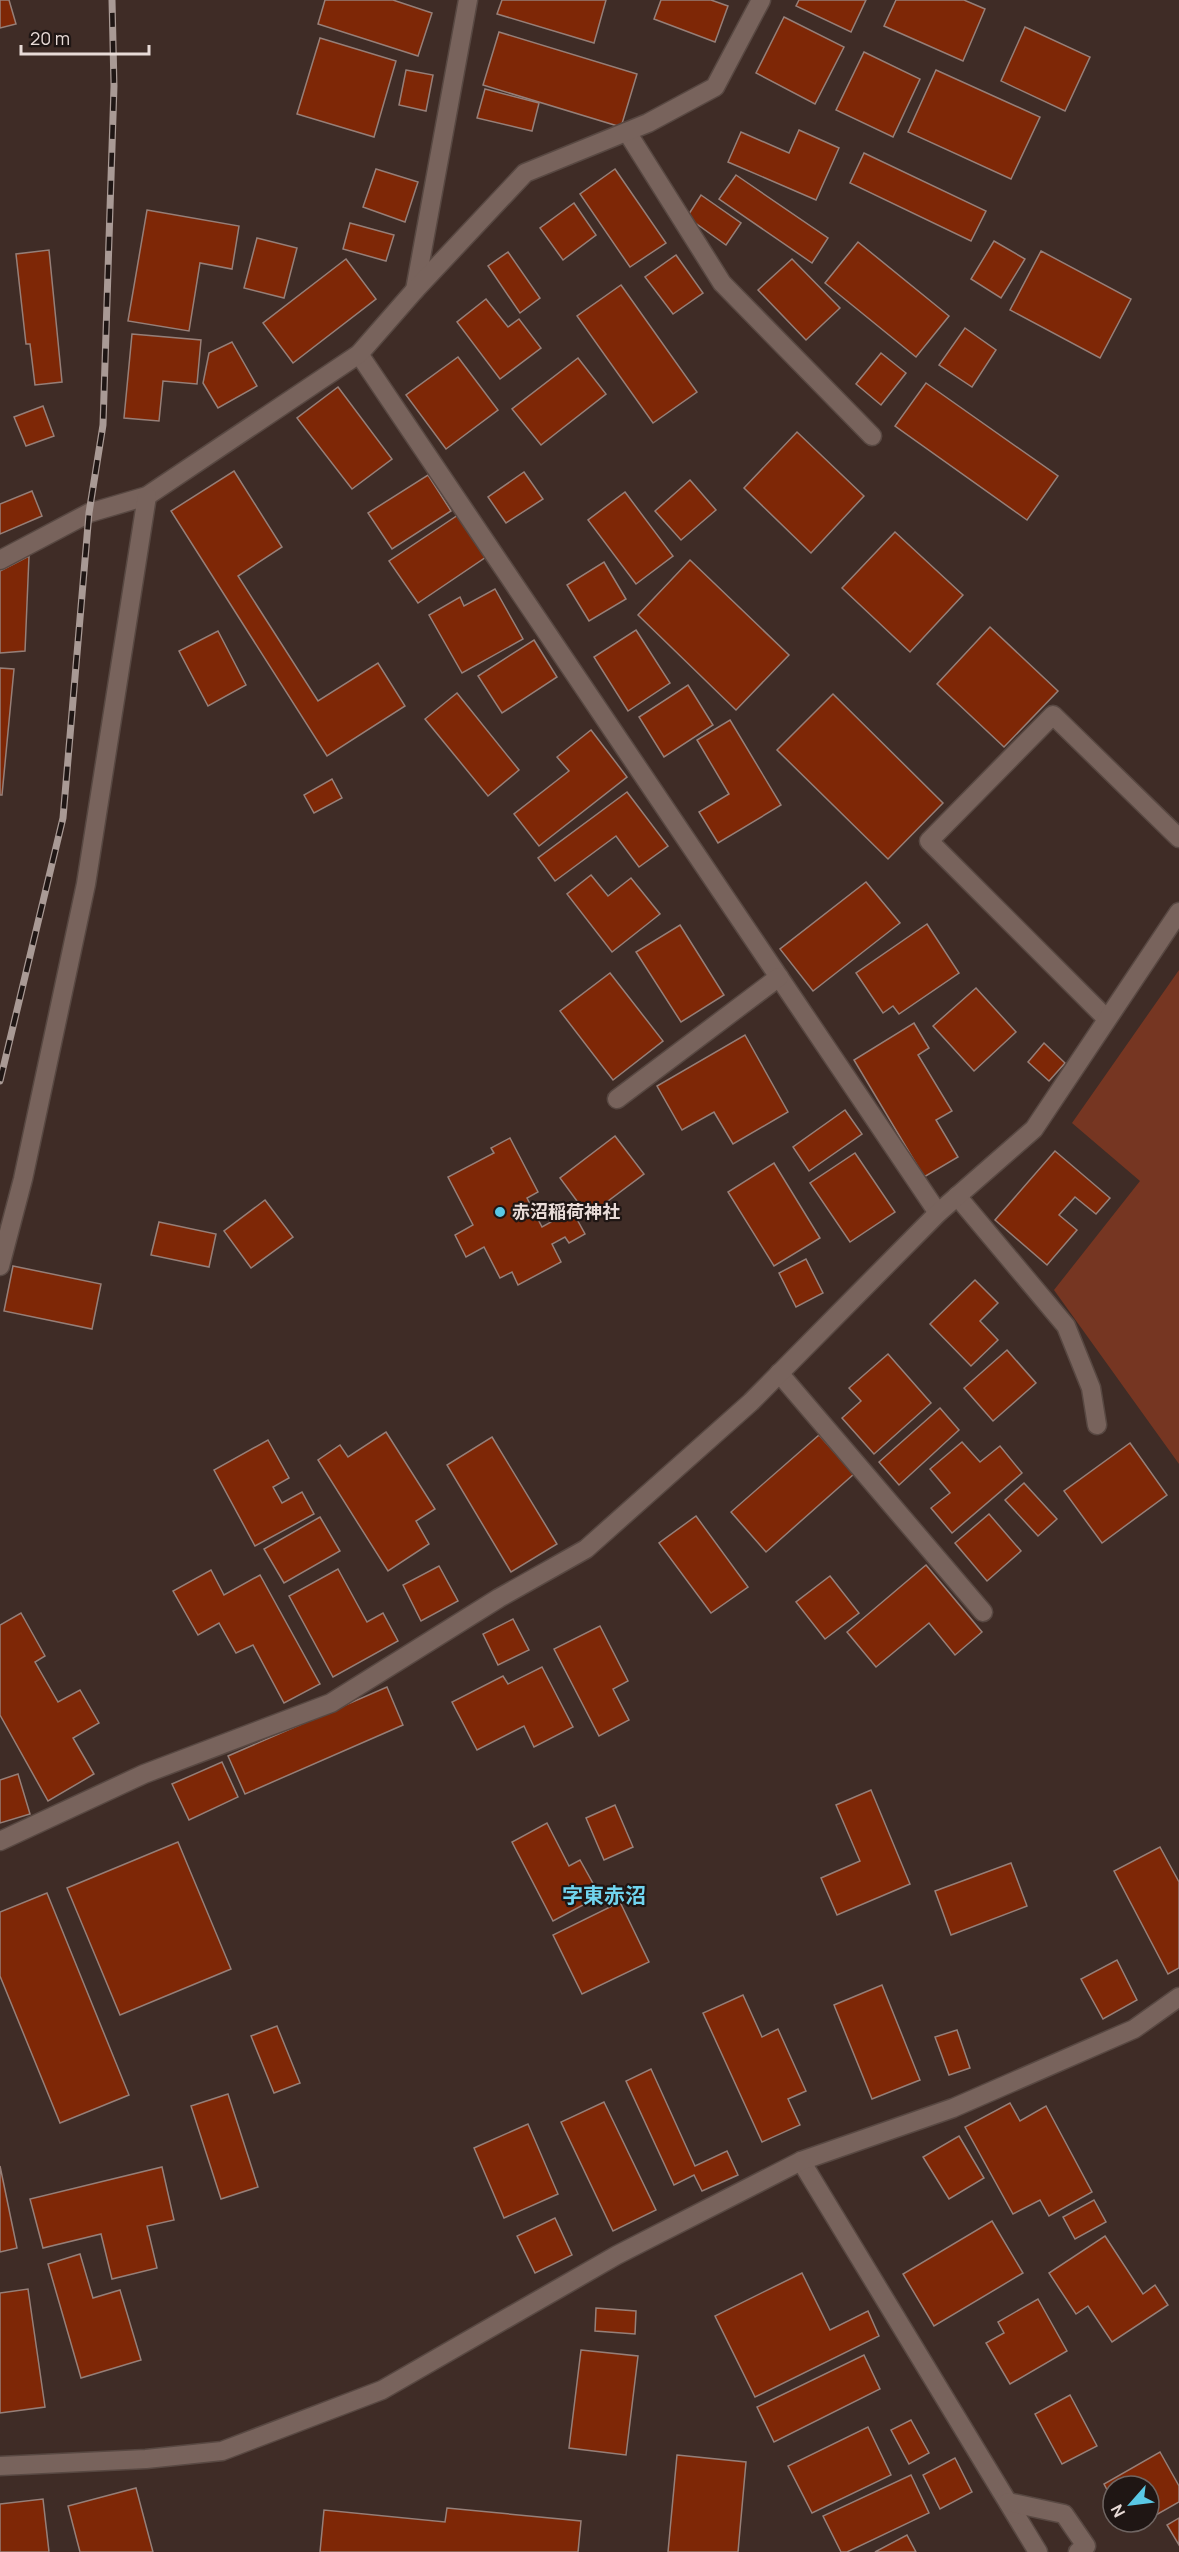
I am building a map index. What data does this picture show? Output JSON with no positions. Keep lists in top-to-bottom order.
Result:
{
  "districts": ["字東赤沼"],
  "places": ["赤沼稲荷神社"],
  "scale_bar": "20 m",
  "north": "bottom left"
}
